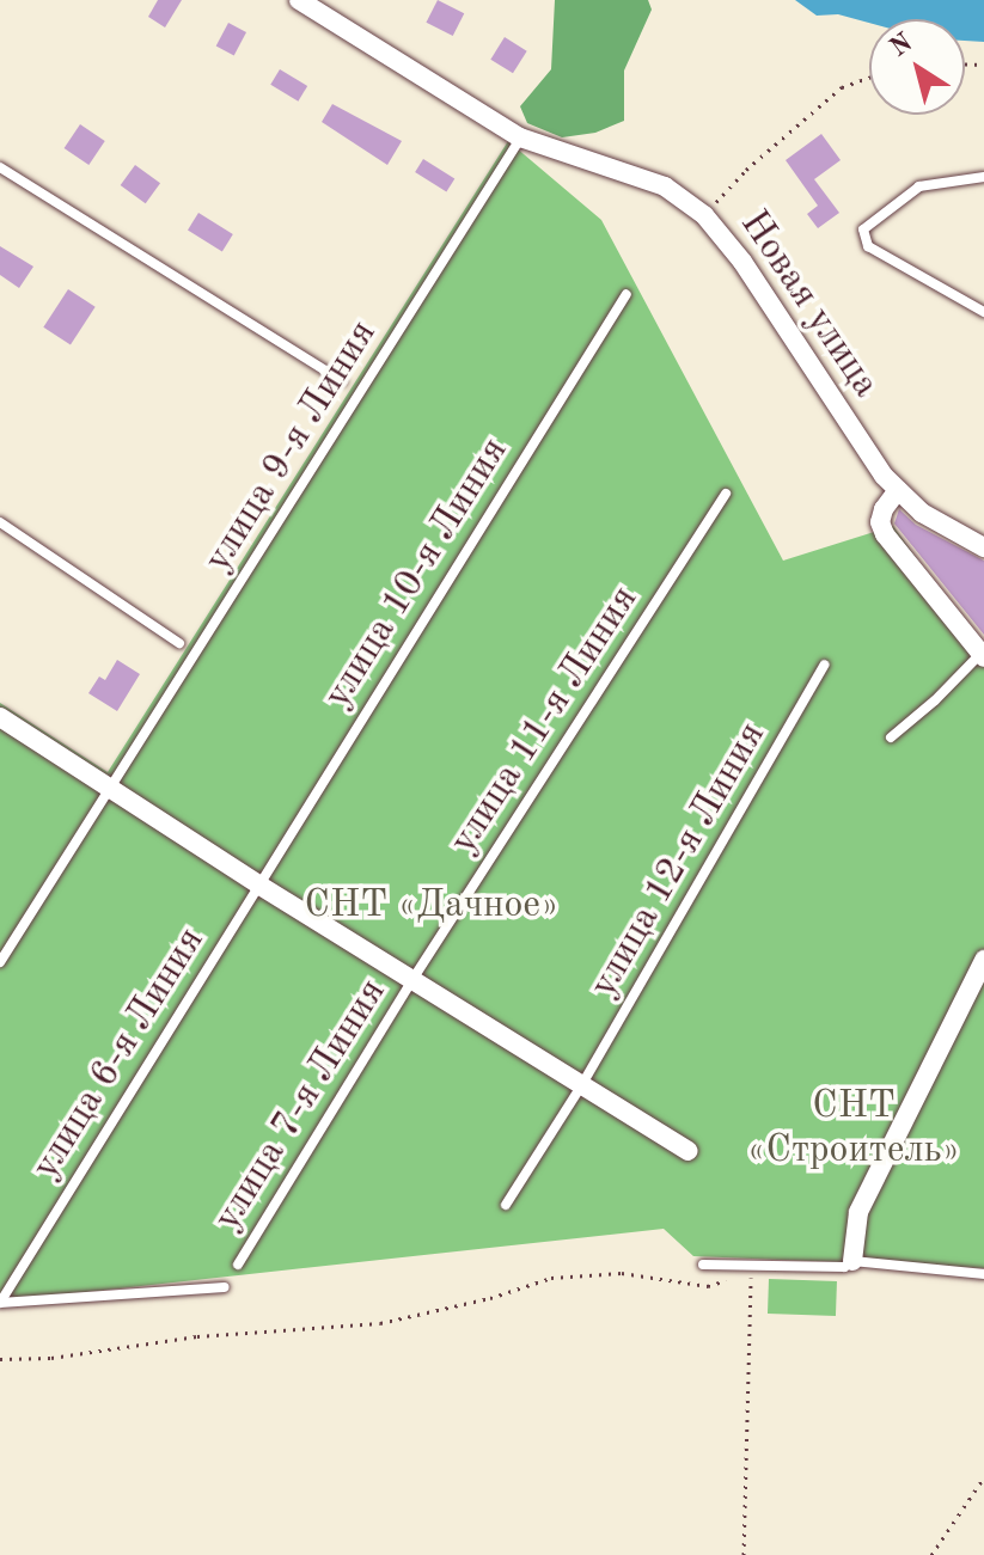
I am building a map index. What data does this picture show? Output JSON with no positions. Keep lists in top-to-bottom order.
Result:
{
  "streets": {
    "street": ["Новая улица"],
    "lane": [
      "улица 9-я Линия",
      "улица 10-я Линия",
      "улица 11-я Линия",
      "улица 12-я Линия",
      "улица 6-я Линия",
      "улица 7-я Линия"
    ]
  },
  "crossings": [
    ["Новая улица", "улица 9-я Линия"],
    ["улица 10-я Линия", "улица 6-я Линия"],
    ["улица 11-я Линия", "улица 7-я Линия"]
  ],
  "parks": ["СНТ «Дачное»", "СНТ «Строитель»"],
  "north": "top left"
}
